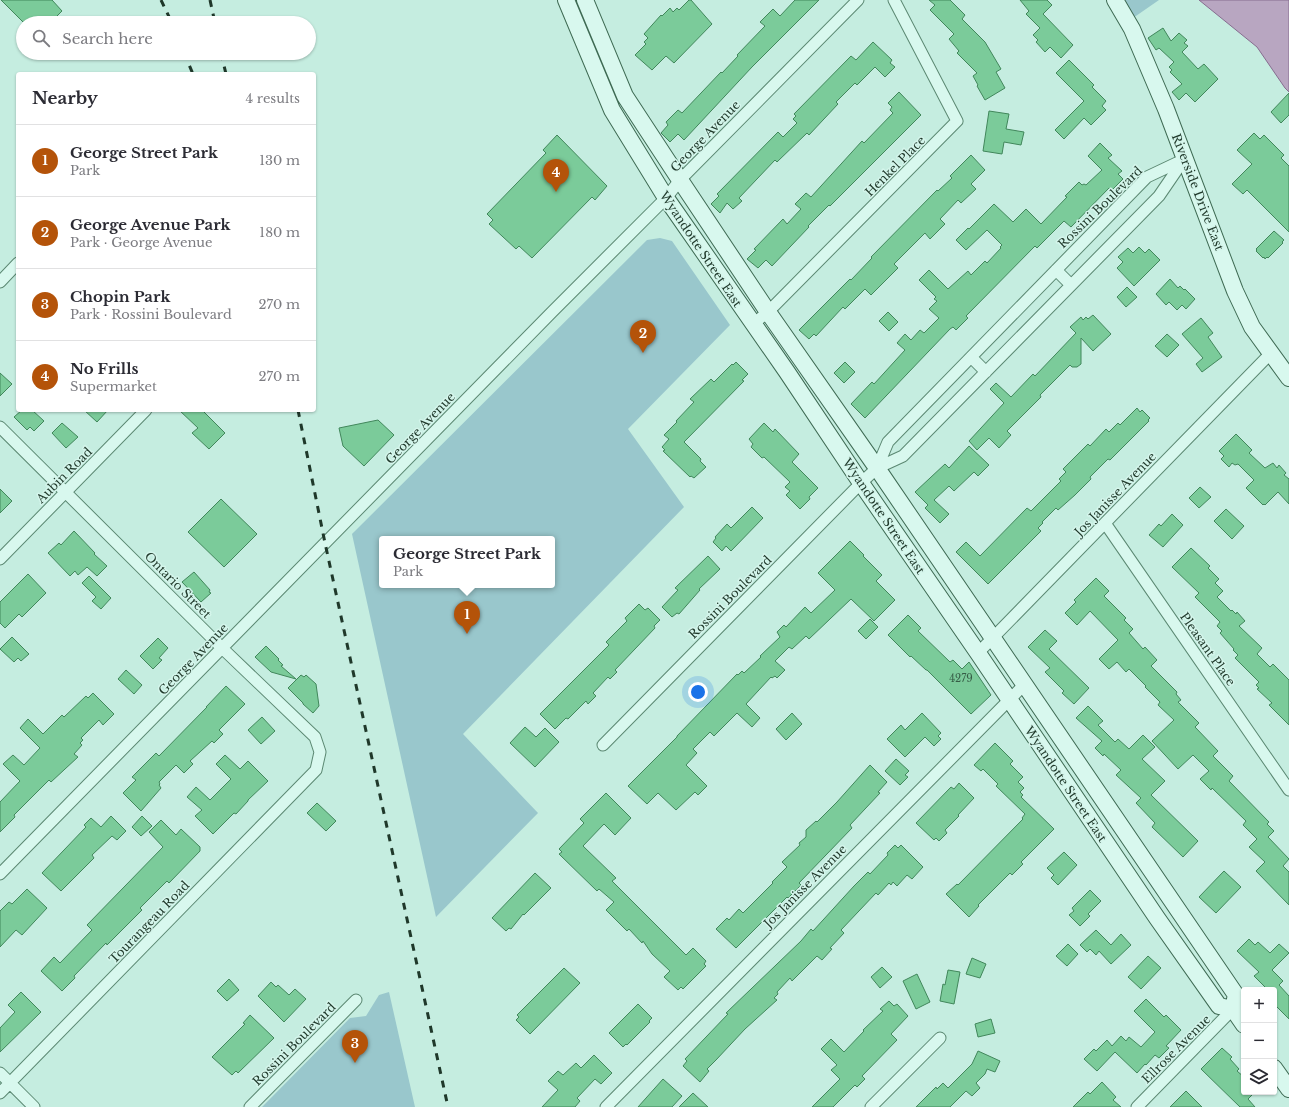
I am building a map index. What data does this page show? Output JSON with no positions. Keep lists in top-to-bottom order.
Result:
{
  "streets": {
    "main road": ["Riverside Drive East", "Wyandotte Street East"],
    "street": [
      "George Avenue",
      "Henkel Place",
      "Rossini Boulevard",
      "Aubin Road",
      "Jos Janisse Avenue",
      "Ontario Street",
      "Pleasant Place",
      "Tourangeau Road",
      "Ellrose Avenue"
    ]
  },
  "crossings": [
    ["George Avenue", "Wyandotte Street East"],
    ["George Avenue", "Ontario Street"],
    ["Henkel Place", "Wyandotte Street East"],
    ["Riverside Drive East", "Rossini Boulevard"],
    ["Riverside Drive East", "Jos Janisse Avenue"],
    ["Rossini Boulevard", "Wyandotte Street East"],
    ["Wyandotte Street East", "Jos Janisse Avenue"],
    ["Wyandotte Street East", "Ellrose Avenue"],
    ["Aubin Road", "Ontario Street"],
    ["Jos Janisse Avenue", "Pleasant Place"],
    ["Ontario Street", "Tourangeau Road"]
  ],
  "house_numbers": ["4279"],
  "page": {
    "search": "Search here",
    "heading": ["Nearby", "4 results"],
    "list": [
      {
        "mark": "1",
        "name": "George Street Park",
        "note": "Park",
        "value": "130 m"
      },
      {
        "mark": "2",
        "name": "George Avenue Park",
        "note": "Park · George Avenue",
        "value": "180 m"
      },
      {
        "mark": "3",
        "name": "Chopin Park",
        "note": "Park · Rossini Boulevard",
        "value": "270 m"
      },
      {
        "mark": "4",
        "name": "No Frills",
        "note": "Supermarket",
        "value": "270 m"
      }
    ],
    "pins": [
      "4",
      "2",
      "1",
      "3"
    ],
    "popup": ["George Street Park", "Park"],
    "map_buttons": ["+", "−"]
  }
}
